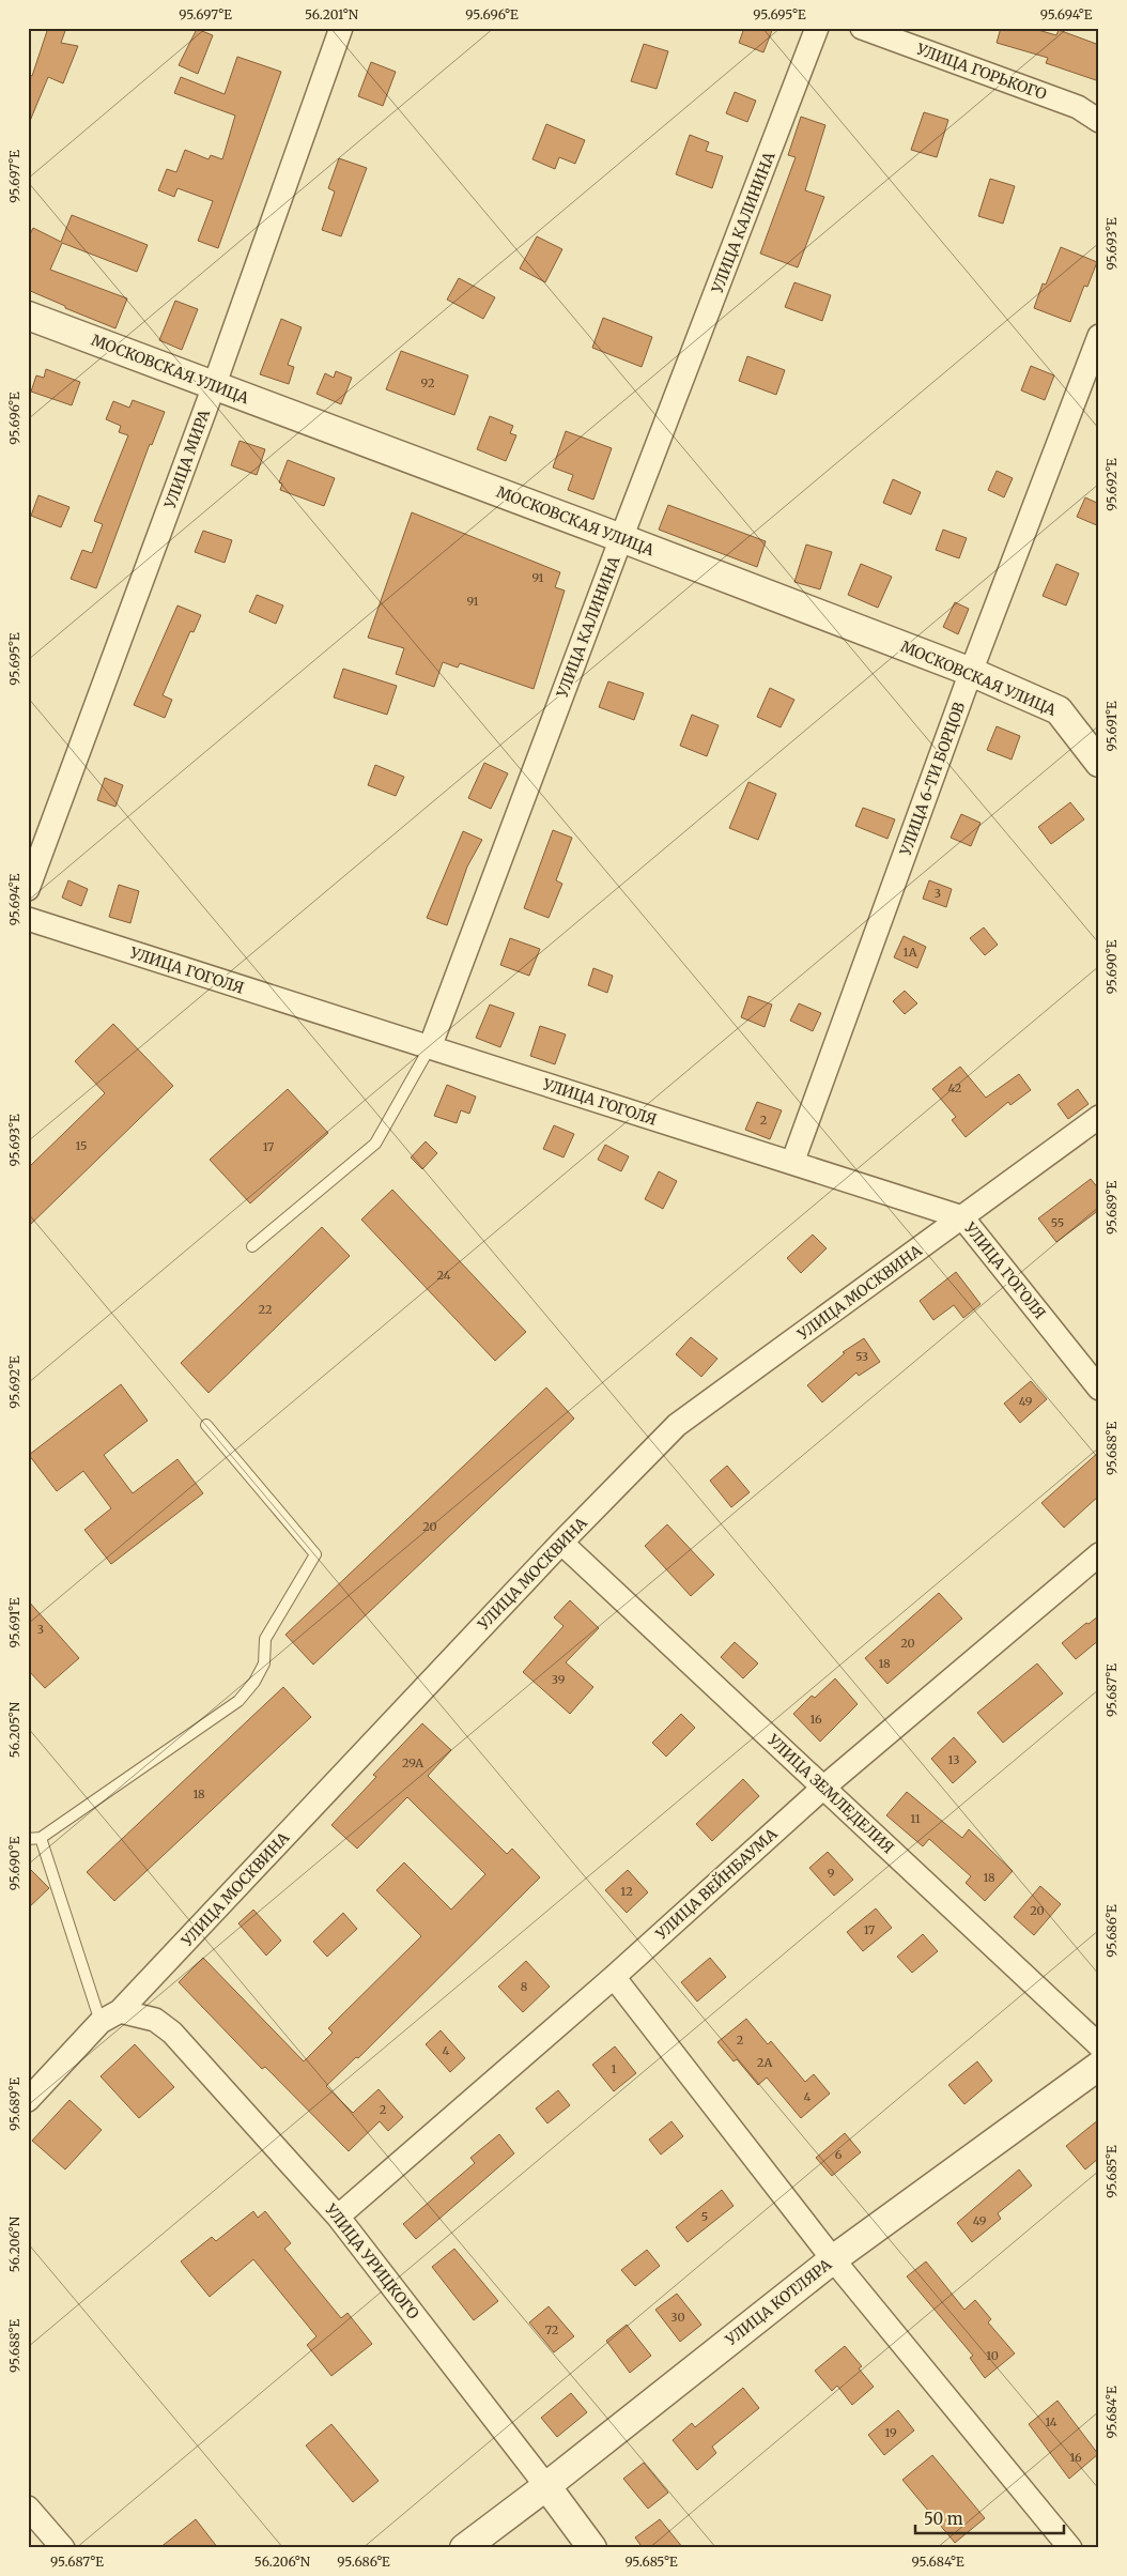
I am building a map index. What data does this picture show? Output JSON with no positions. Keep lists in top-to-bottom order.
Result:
{
  "streets": {
    "street": [
      "УЛИЦА ГОРЬКОГО",
      "УЛИЦА КАЛИНИНА",
      "МОСКОВСКАЯ УЛИЦА",
      "УЛИЦА МИРА",
      "УЛИЦА 6-ТИ БОРЦОВ",
      "УЛИЦА ГОГОЛЯ",
      "УЛИЦА МОСКВИНА",
      "УЛИЦА ЗЕМЛЕДЕЛИЯ",
      "УЛИЦА ВЕЙНБАУМА",
      "УЛИЦА УРИЦКОГО",
      "УЛИЦА КОТЛЯРА"
    ]
  },
  "crossings": [
    ["УЛИЦА КАЛИНИНА", "МОСКОВСКАЯ УЛИЦА"],
    ["УЛИЦА КАЛИНИНА", "УЛИЦА ГОГОЛЯ"],
    ["МОСКОВСКАЯ УЛИЦА", "УЛИЦА МИРА"],
    ["МОСКОВСКАЯ УЛИЦА", "УЛИЦА 6-ТИ БОРЦОВ"],
    ["УЛИЦА 6-ТИ БОРЦОВ", "УЛИЦА ГОГОЛЯ"],
    ["УЛИЦА ГОГОЛЯ", "УЛИЦА МОСКВИНА"],
    ["УЛИЦА МОСКВИНА", "УЛИЦА ЗЕМЛЕДЕЛИЯ"],
    ["УЛИЦА МОСКВИНА", "УЛИЦА УРИЦКОГО"],
    ["УЛИЦА ЗЕМЛЕДЕЛИЯ", "УЛИЦА ВЕЙНБАУМА"],
    ["УЛИЦА ВЕЙНБАУМА", "УЛИЦА УРИЦКОГО"],
    ["УЛИЦА УРИЦКОГО", "УЛИЦА КОТЛЯРА"]
  ],
  "house_numbers": [
    "92",
    "91",
    "91",
    "3",
    "1А",
    "42",
    "2",
    "15",
    "17",
    "55",
    "24",
    "22",
    "53",
    "49",
    "20",
    "3",
    "20",
    "18",
    "39",
    "16",
    "13",
    "29А",
    "18",
    "11",
    "9",
    "18",
    "12",
    "20",
    "17",
    "8",
    "2",
    "4",
    "2А",
    "1",
    "4",
    "2",
    "6",
    "5",
    "49",
    "30",
    "72",
    "10",
    "14",
    "19",
    "16"
  ],
  "scale_bar": "50 m",
  "coordinates": [
    "95.697°E",
    "56.201°N",
    "95.696°E",
    "95.695°E",
    "95.694°E",
    "95.693°E",
    "95.692°E",
    "95.691°E",
    "95.690°E",
    "95.689°E",
    "95.688°E",
    "95.687°E",
    "56.205°N",
    "95.686°E",
    "95.685°E",
    "56.206°N",
    "95.684°E"
  ]
}
